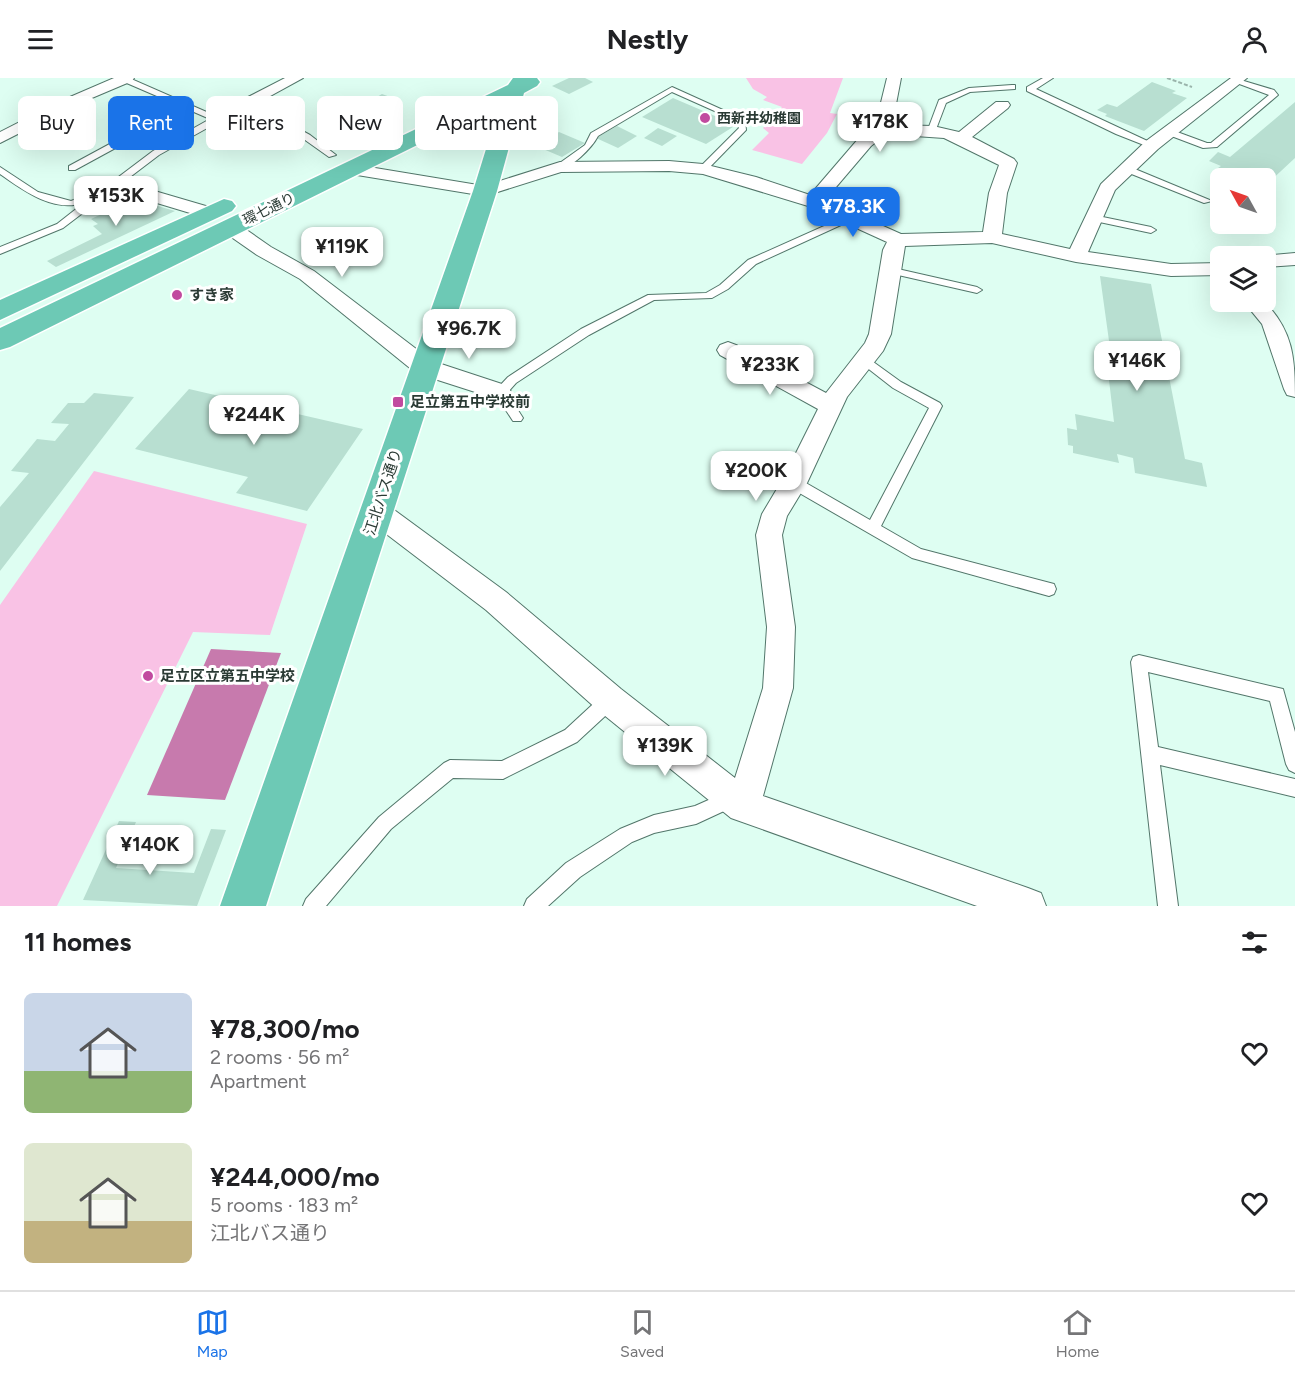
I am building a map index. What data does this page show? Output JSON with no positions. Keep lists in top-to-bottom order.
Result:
{
  "streets": {
    "main road": ["環七通り", "江北バス通り"]
  },
  "crossings": [
    ["環七通り", "江北バス通り"]
  ],
  "places": {
    "other": ["西新井幼稚園", "すき家", "足立区立第五中学校"],
    "transit": ["足立第五中学校前"]
  },
  "north": "top left",
  "page": {
    "header": "Nestly",
    "chip": [
      "Buy",
      "Rent",
      "Filters",
      "New",
      "Apartment"
    ],
    "price": [
      "¥178K",
      "¥153K",
      "¥78.3K",
      "¥119K",
      "¥96.7K",
      "¥146K",
      "¥233K",
      "¥244K",
      "¥200K",
      "¥139K",
      "¥140K"
    ],
    "heading": "11 homes",
    "list": [
      {
        "name": "¥78,300/mo",
        "note": "2 rooms · 56 m² · Apartment"
      },
      {
        "name": "¥244,000/mo",
        "note": "5 rooms · 183 m² · 江北バス通り"
      }
    ],
    "tabs": ["Map", "Saved", "Home"]
  }
}
